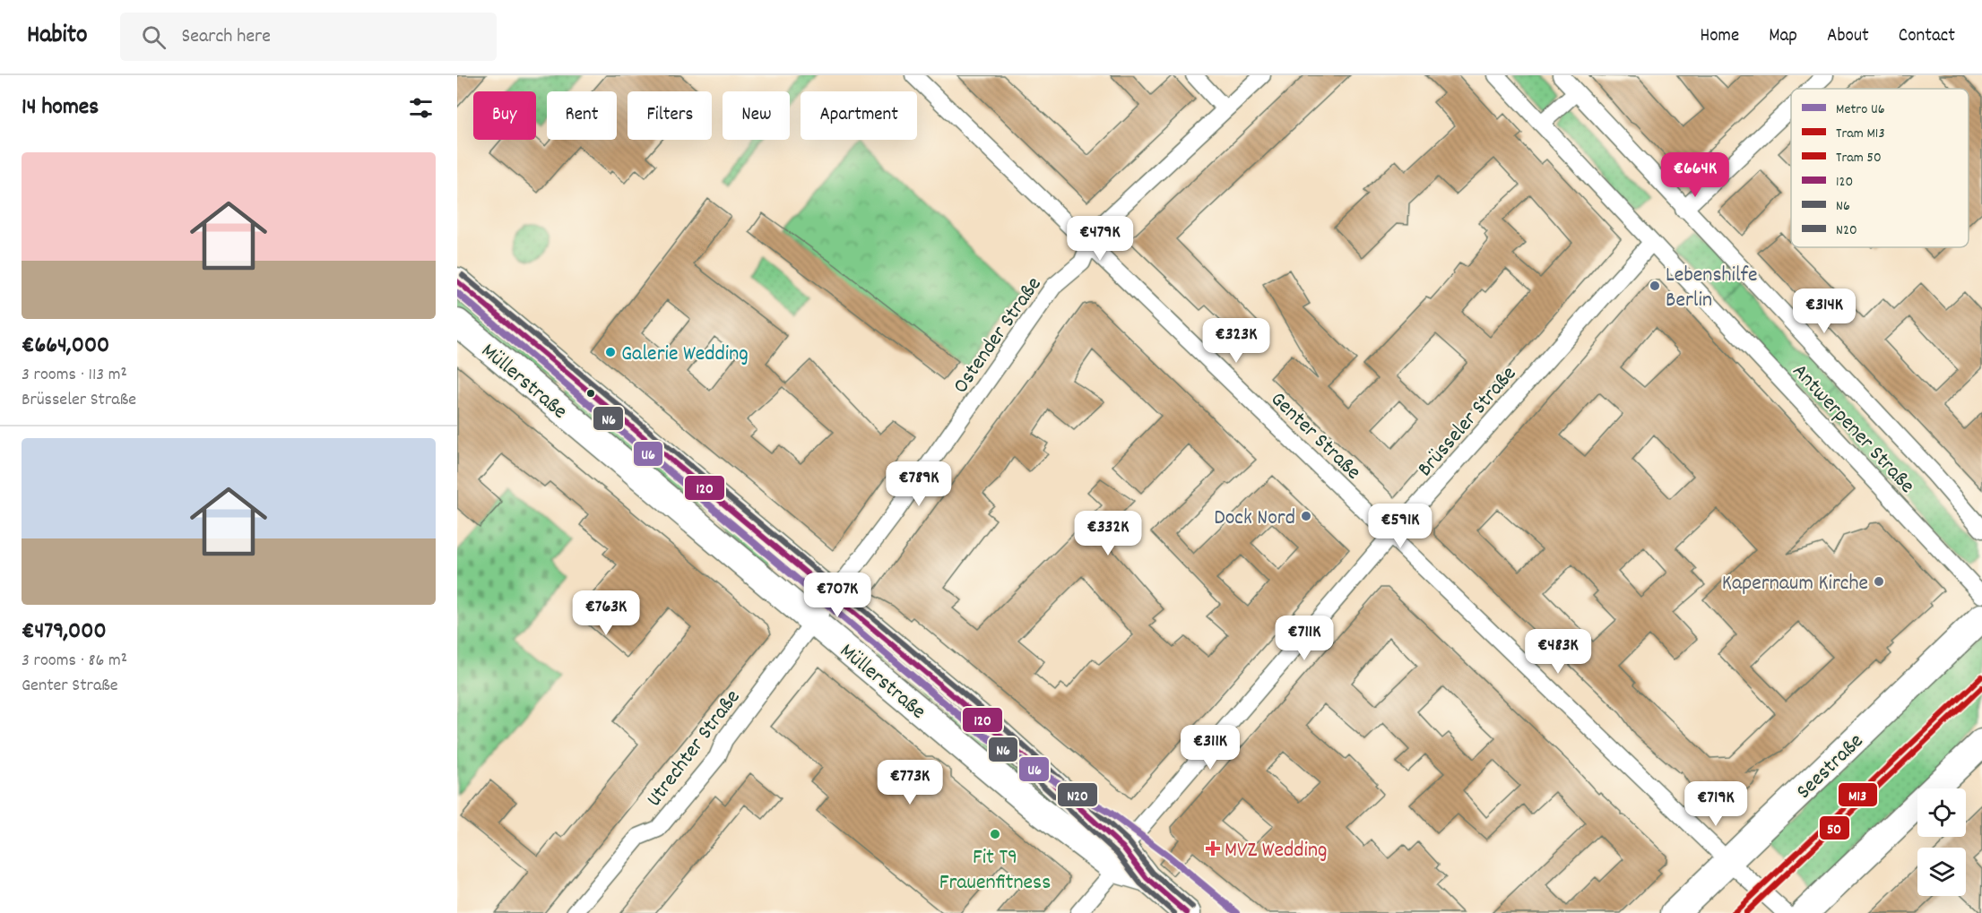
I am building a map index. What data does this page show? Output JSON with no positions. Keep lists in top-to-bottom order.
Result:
{
  "streets": {
    "main road": ["Müllerstraße", "Seestraße"],
    "street": [
      "Ostender Straße",
      "Brüsseler Straße",
      "Antwerpener Straße",
      "Genter Straße",
      "Utrechter Straße"
    ]
  },
  "crossings": [
    ["Ostender Straße", "Müllerstraße"],
    ["Ostender Straße", "Genter Straße"],
    ["Ostender Straße", "Utrechter Straße"],
    ["Müllerstraße", "Brüsseler Straße"],
    ["Müllerstraße", "Utrechter Straße"],
    ["Brüsseler Straße", "Antwerpener Straße"],
    ["Brüsseler Straße", "Genter Straße"],
    ["Genter Straße", "Seestraße"]
  ],
  "places": {
    "other": [
      "Lebenshilfe Berlin",
      "Galerie Wedding",
      "Dock Nord",
      "Kapernaum Kirche",
      "Fit T9 Frauenfitness"
    ],
    "health": ["MVZ Wedding"]
  },
  "lines": [
    "transit line N20",
    "transit line 120",
    "transit line N6",
    "metro line U6",
    "tram line M13",
    "tram line 50"
  ],
  "legend": [
    "Metro U6",
    "Tram M13",
    "Tram 50",
    "120",
    "N6",
    "N20"
  ],
  "page": {
    "header": "Habito",
    "search": "Search here",
    "nav": [
      "Home",
      "Map",
      "About",
      "Contact"
    ],
    "heading": "14 homes",
    "chip": [
      "Buy",
      "Rent",
      "Filters",
      "New",
      "Apartment"
    ],
    "list": [
      {
        "name": "€664,000",
        "note": "3 rooms · 113 m² · Brüsseler Straße"
      },
      {
        "name": "€479,000",
        "note": "3 rooms · 86 m² · Genter Straße"
      }
    ],
    "price": [
      "€664K",
      "€479K",
      "€314K",
      "€323K",
      "€789K",
      "€591K",
      "€332K",
      "€707K",
      "€763K",
      "€711K",
      "€483K",
      "€311K",
      "€773K",
      "€719K"
    ]
  }
}
